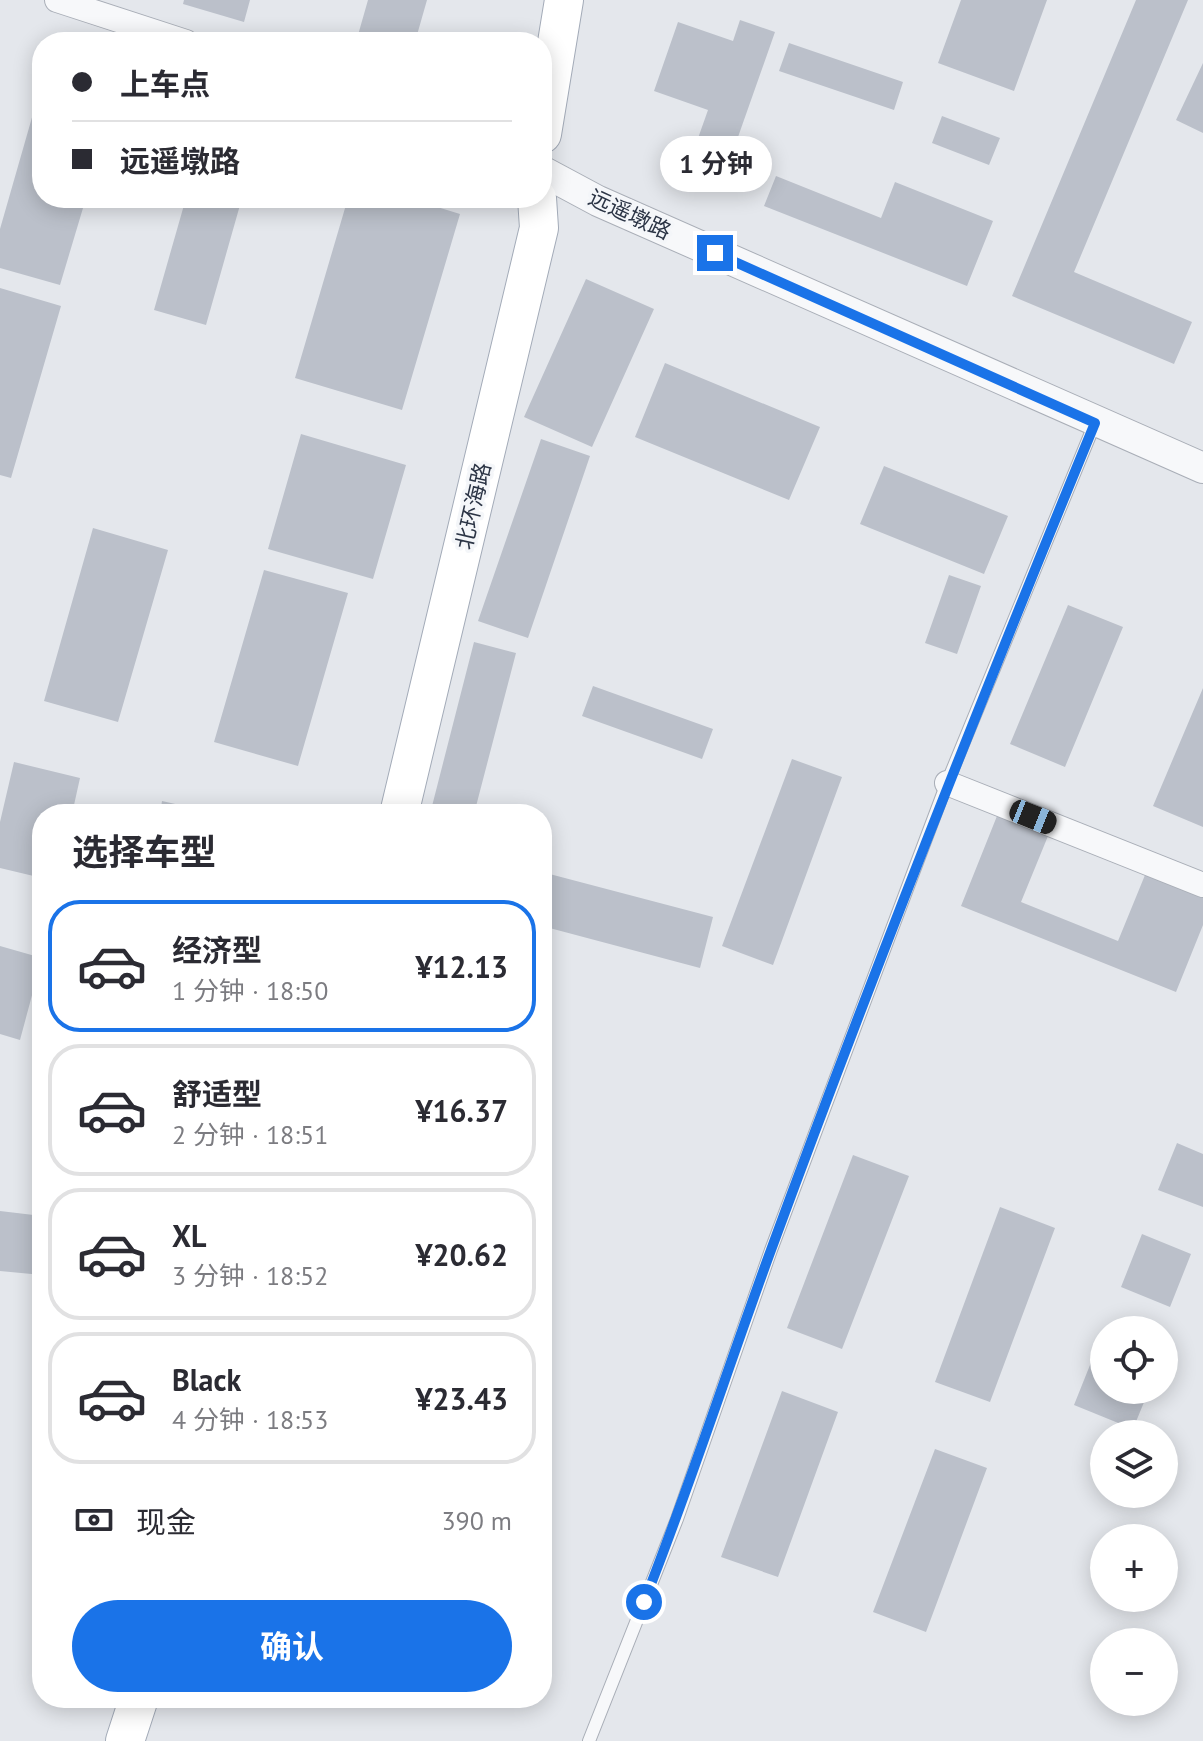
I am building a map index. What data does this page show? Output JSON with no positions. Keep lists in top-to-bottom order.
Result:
{
  "streets": {
    "main road": ["北环海路"],
    "street": ["远遥墩路"]
  },
  "page": {
    "banner": ["上车点", "远遥墩路"],
    "bubble": "1 分钟",
    "heading": "选择车型",
    "list": [
      {
        "name": "经济型",
        "note": "1 分钟 · 18:50",
        "value": "¥12.13"
      },
      {
        "name": "舒适型",
        "note": "2 分钟 · 18:51",
        "value": "¥16.37"
      },
      {
        "name": "XL",
        "note": "3 分钟 · 18:52",
        "value": "¥20.62"
      },
      {
        "name": "Black",
        "note": "4 分钟 · 18:53",
        "value": "¥23.43"
      }
    ],
    "map_buttons": ["+", "−"],
    "pay": ["现金", "390 m"],
    "buttons": "确认"
  }
}
